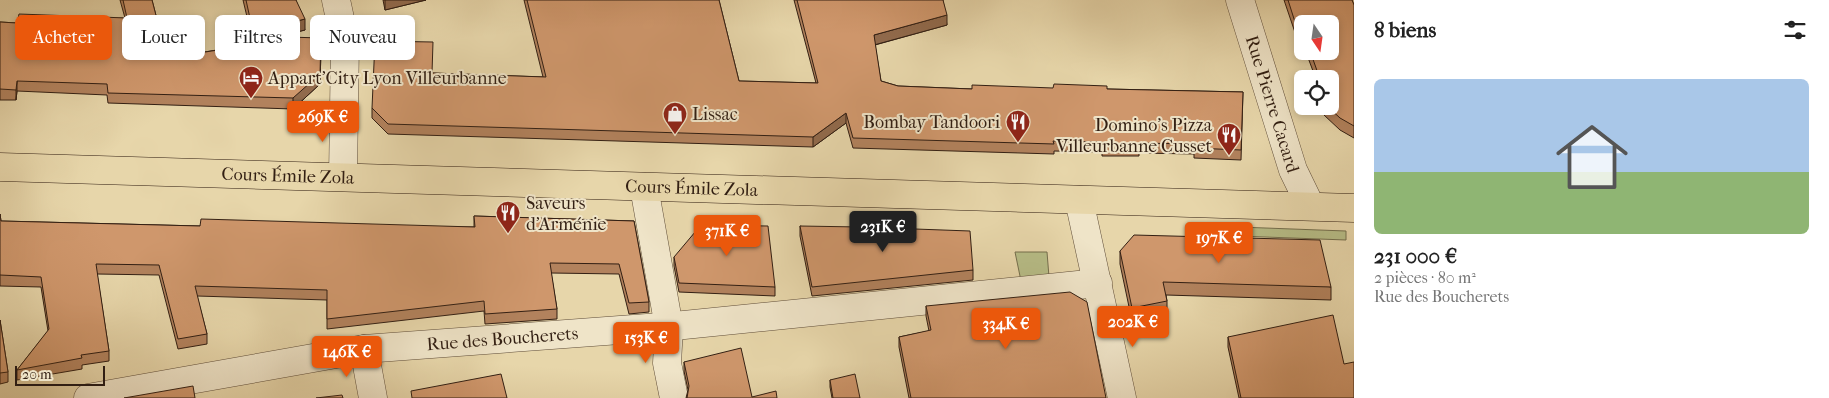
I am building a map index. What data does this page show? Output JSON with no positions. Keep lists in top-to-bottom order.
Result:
{
  "streets": {
    "main road": ["Cours Émile Zola"],
    "street": ["Rue Pierre Cacard", "Rue des Boucherets"]
  },
  "crossings": [
    ["Rue Pierre Cacard", "Cours Émile Zola"]
  ],
  "places": {
    "hotel": ["Appart'City Lyon Villeurbanne"],
    "shop": ["Lissac"],
    "restaurant": ["Bombay Tandoori", "Domino's Pizza Villeurbanne Cusset", "Saveurs d'Arménie"]
  },
  "scale_bar": "20 m",
  "north": "bottom",
  "page": {
    "heading": "8 biens",
    "chip": [
      "Acheter",
      "Louer",
      "Filtres",
      "Nouveau"
    ],
    "list": [
      {
        "name": "231 000 €",
        "note": "2 pièces · 80 m² · Rue des Boucherets"
      }
    ],
    "price": [
      "269K €",
      "231K €",
      "371K €",
      "197K €",
      "202K €",
      "334K €",
      "153K €",
      "146K €"
    ],
    "scale": "20 m"
  }
}
